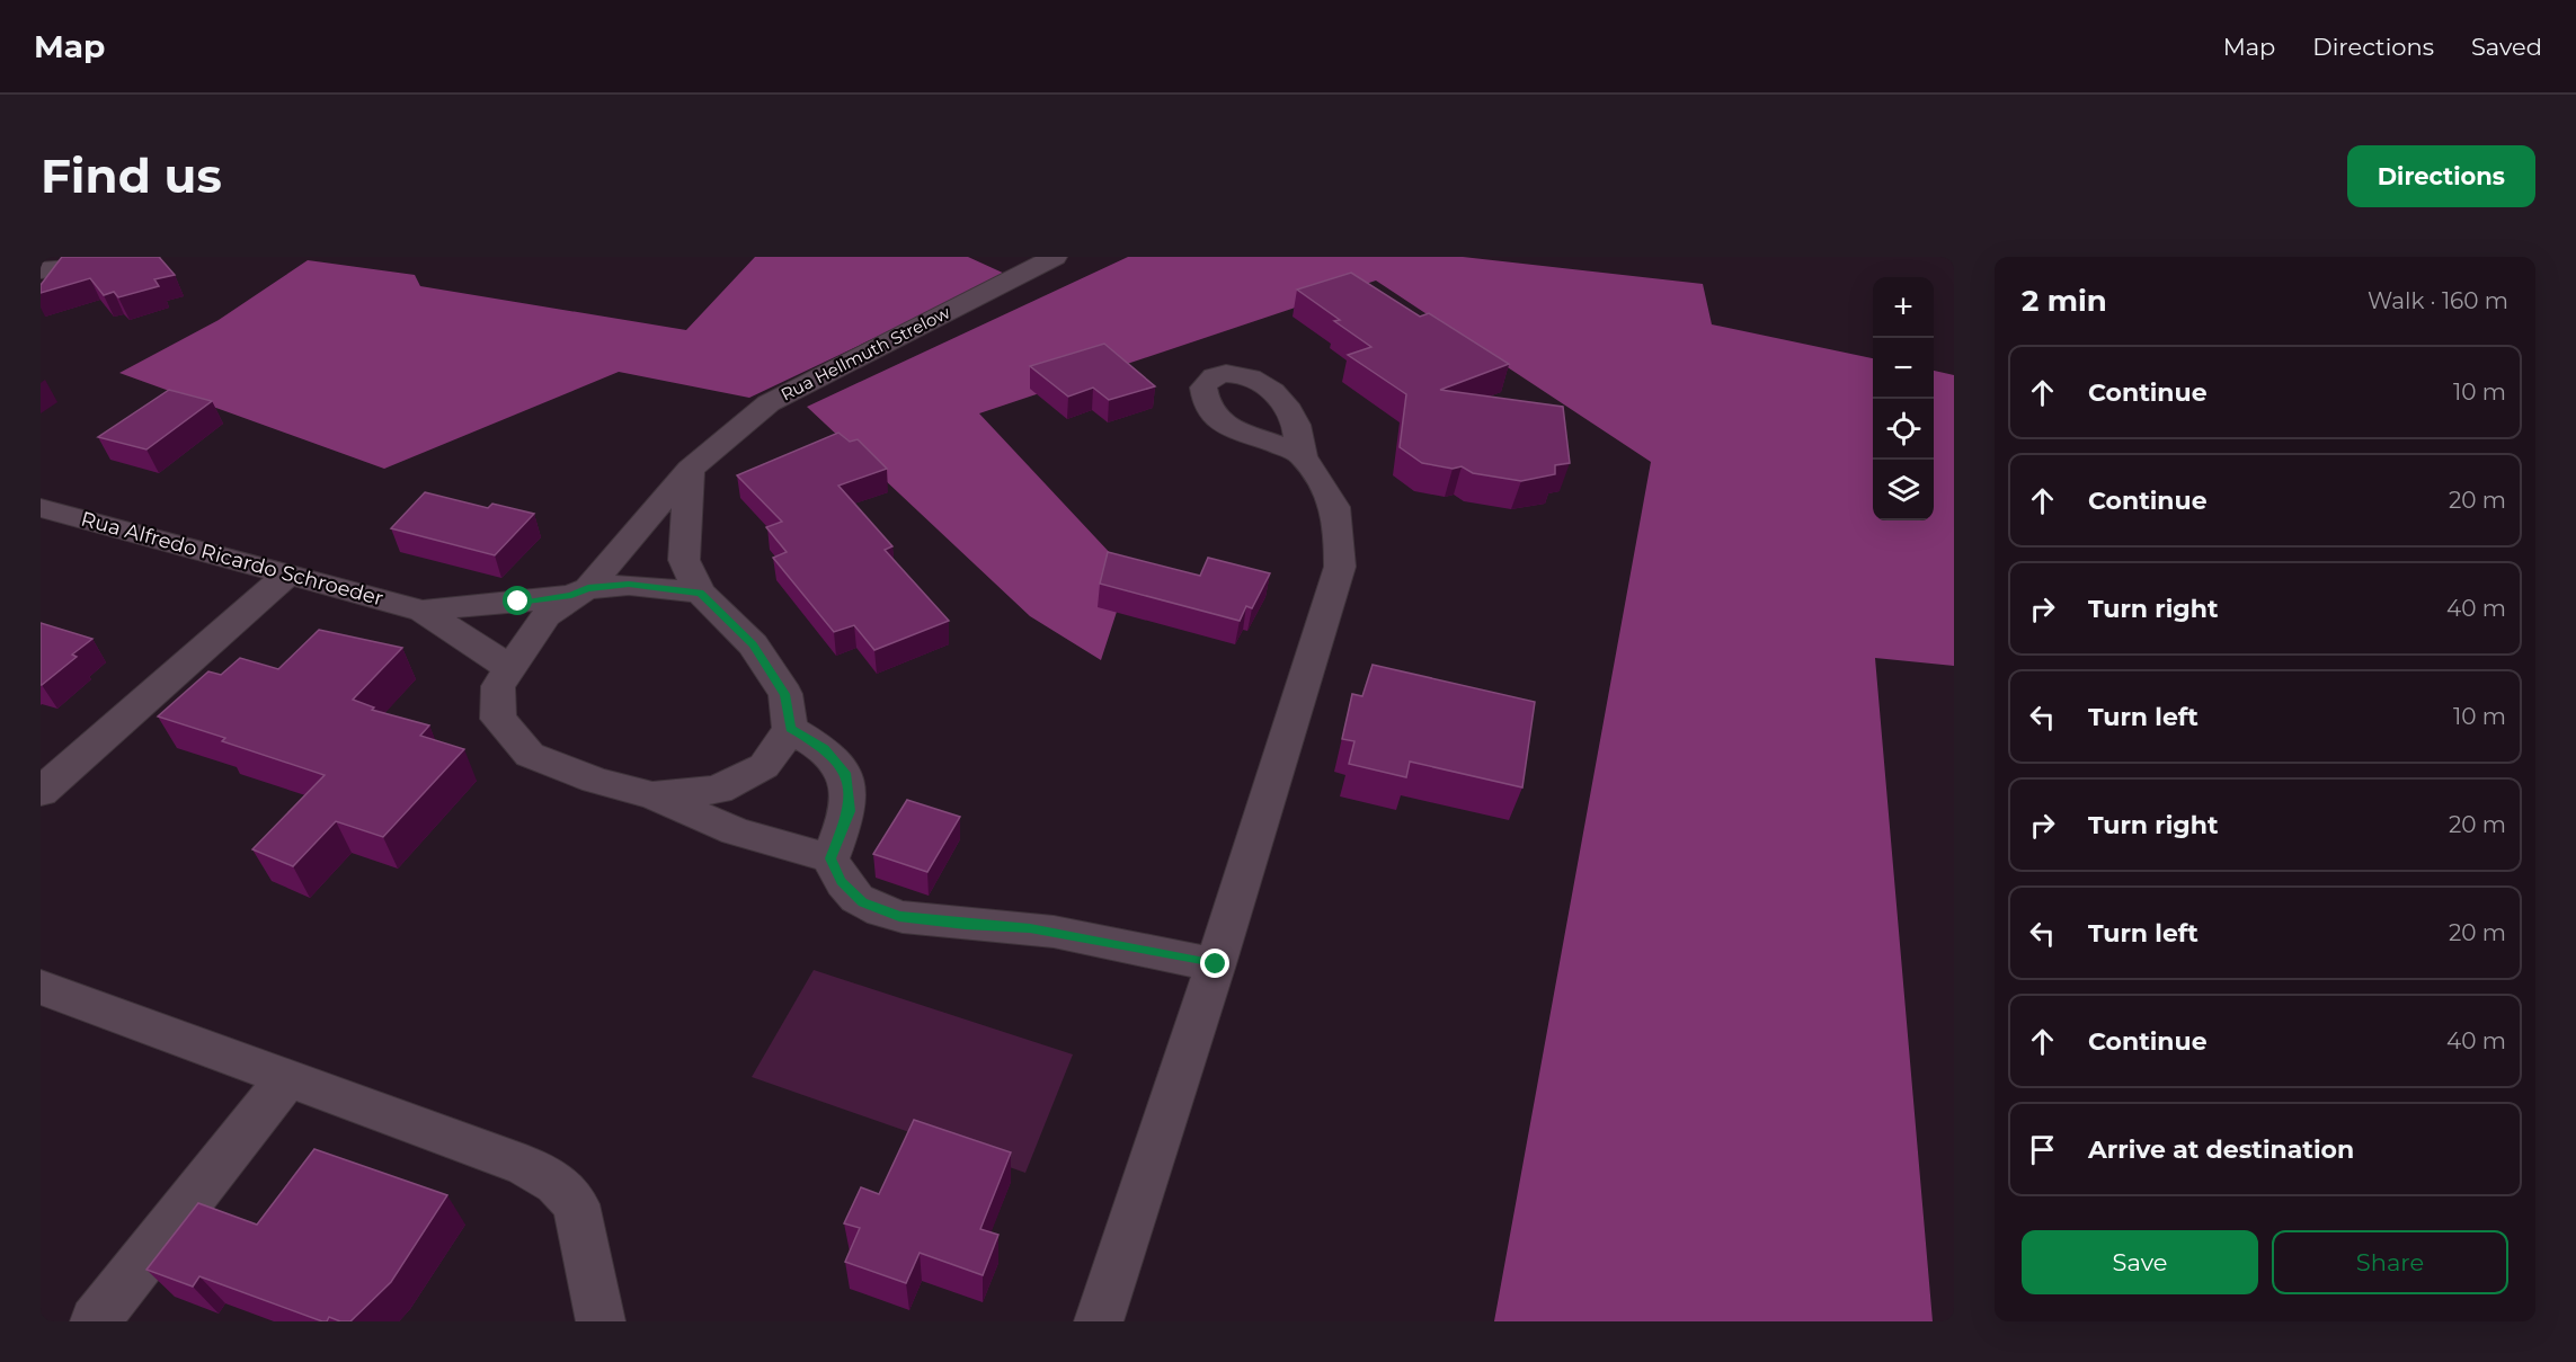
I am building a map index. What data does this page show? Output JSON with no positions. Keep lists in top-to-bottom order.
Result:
{
  "streets": {
    "street": ["Rua Hellmuth Strelow", "Rua Alfredo Ricardo Schroeder"]
  },
  "crossings": [
    ["Rua Hellmuth Strelow", "Rua Alfredo Ricardo Schroeder"]
  ],
  "page": {
    "header": "Map",
    "nav": ["Map", "Directions", "Saved"],
    "buttons": [
      "Directions",
      ["Save", "Share"]
    ],
    "title": "Find us",
    "heading": ["2 min", "Walk · 160 m"],
    "map_buttons": ["+", "−"],
    "list": [
      ["Continue", "10 m"],
      ["Continue", "20 m"],
      ["Turn right", "40 m"],
      ["Turn left", "10 m"],
      ["Turn right", "20 m"],
      ["Turn left", "20 m"],
      ["Continue", "40 m"],
      "Arrive at destination"
    ]
  }
}
